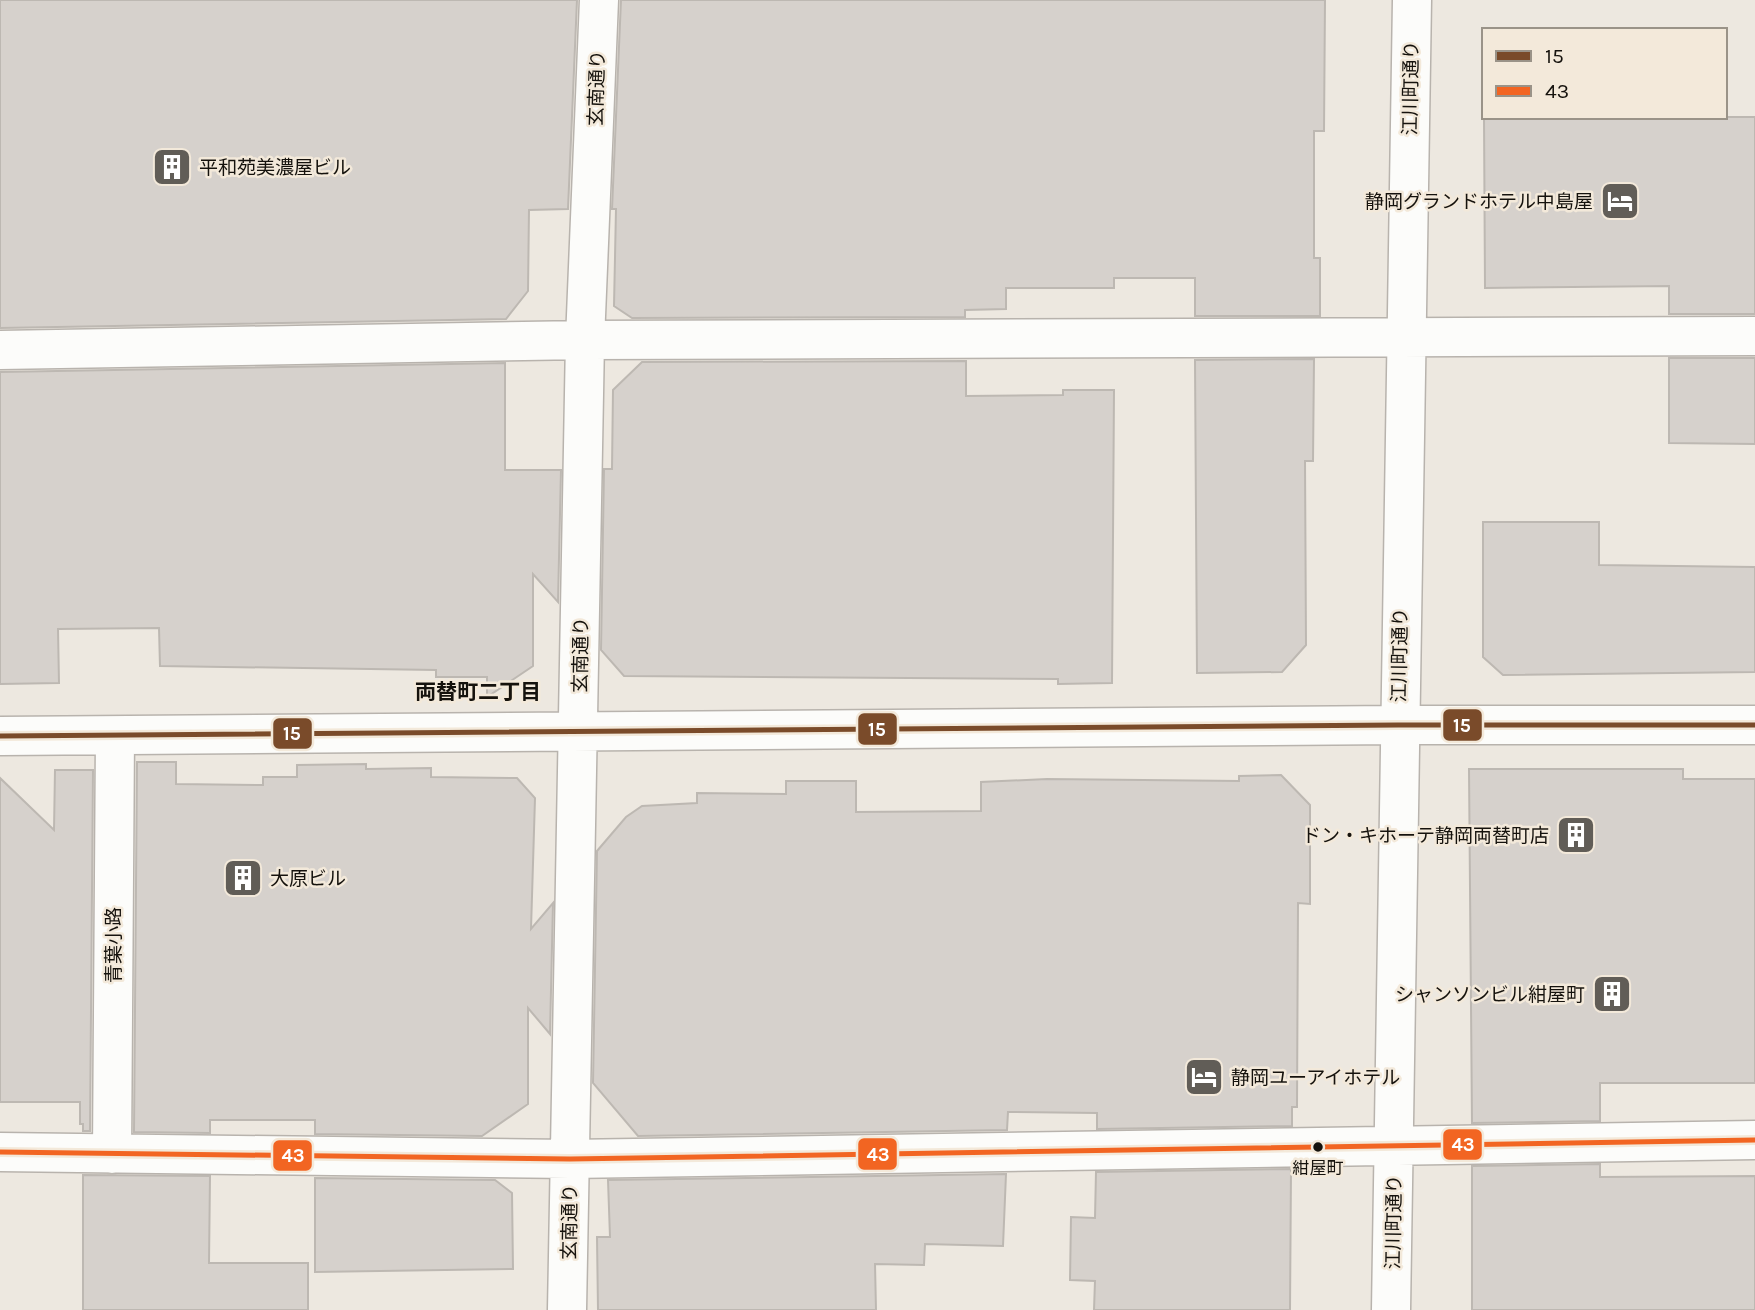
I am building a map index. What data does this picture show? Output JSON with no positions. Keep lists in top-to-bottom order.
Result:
{
  "streets": {
    "street": ["玄南通り", "江川町通り", "青葉小路"]
  },
  "districts": ["両替町二丁目"],
  "places": {
    "building": [
      "平和苑美濃屋ビル",
      "ドン・キホーテ静岡両替町店",
      "大原ビル",
      "シャンソンビル紺屋町"
    ],
    "hotel": ["静岡グランドホテル中島屋", "静岡ユーアイホテル"],
    "other": ["紺屋町"]
  },
  "lines": ["transit line 15", "transit line 43"],
  "legend": ["15", "43"]
}
